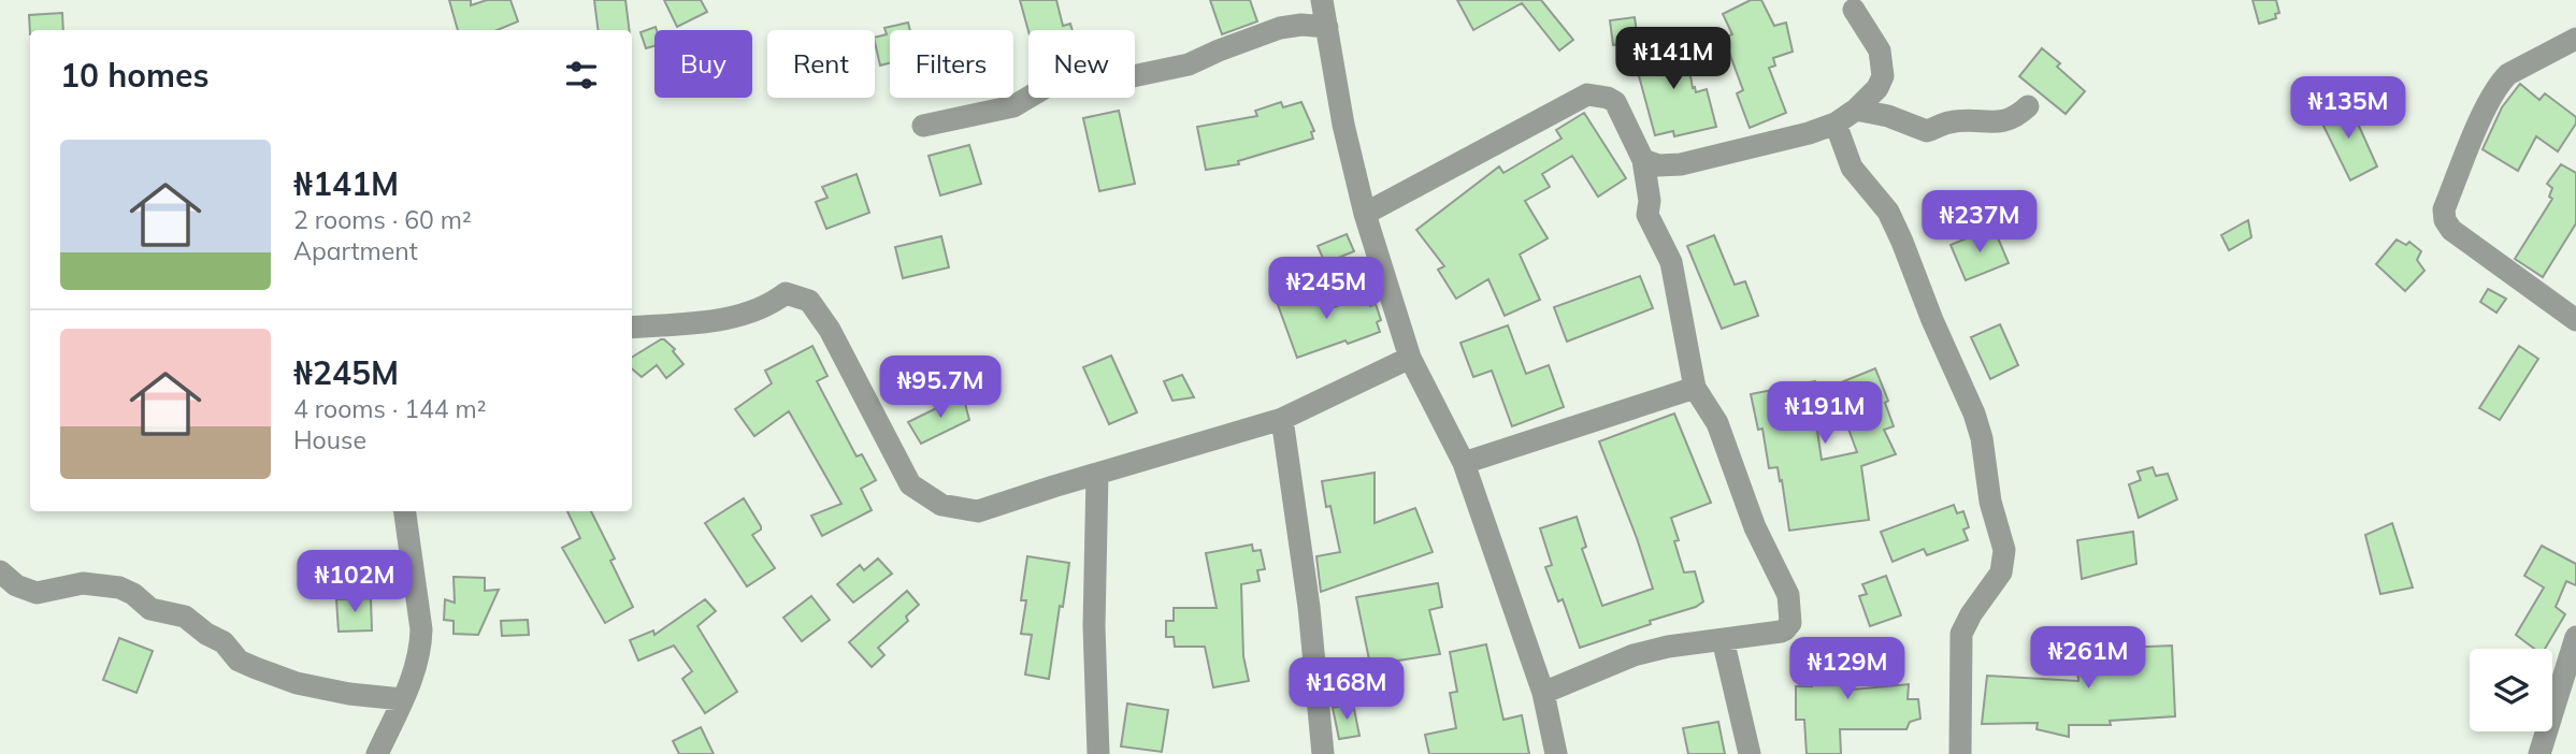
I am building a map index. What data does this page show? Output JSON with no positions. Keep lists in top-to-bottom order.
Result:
{
  "page": {
    "price": [
      "₦141M",
      "₦135M",
      "₦237M",
      "₦245M",
      "₦95.7M",
      "₦191M",
      "₦102M",
      "₦261M",
      "₦129M",
      "₦168M"
    ],
    "chip": [
      "Buy",
      "Rent",
      "Filters",
      "New"
    ],
    "heading": "10 homes",
    "list": [
      {
        "name": "₦141M",
        "note": "2 rooms · 60 m² · Apartment"
      },
      {
        "name": "₦245M",
        "note": "4 rooms · 144 m² · House"
      }
    ]
  }
}
